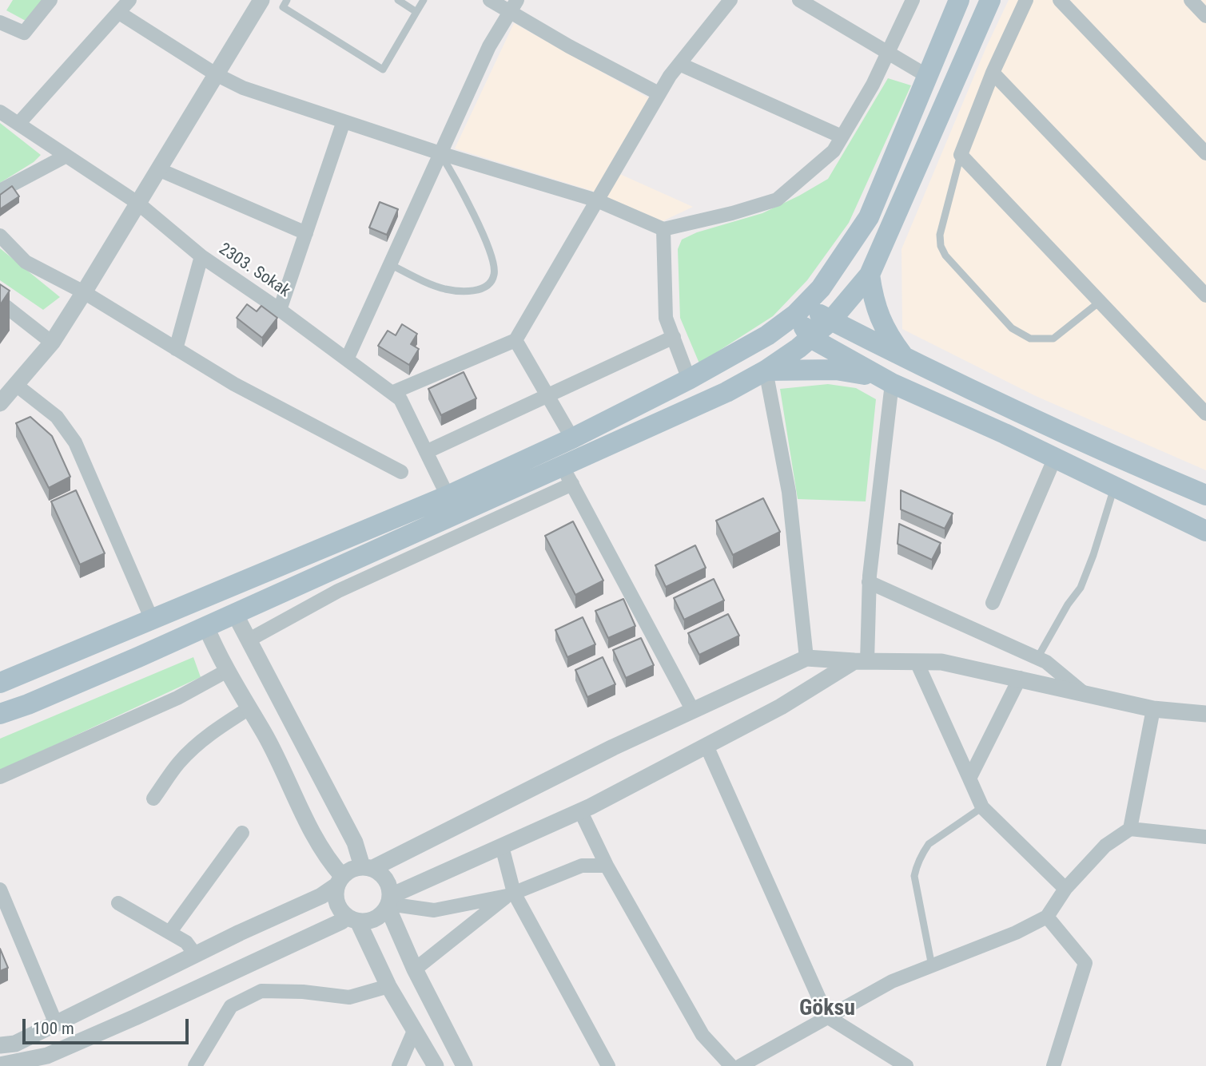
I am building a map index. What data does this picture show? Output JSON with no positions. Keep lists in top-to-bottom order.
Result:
{
  "streets": {
    "street": ["2303. Sokak"]
  },
  "districts": ["Göksu"],
  "scale_bar": "100 m"
}
